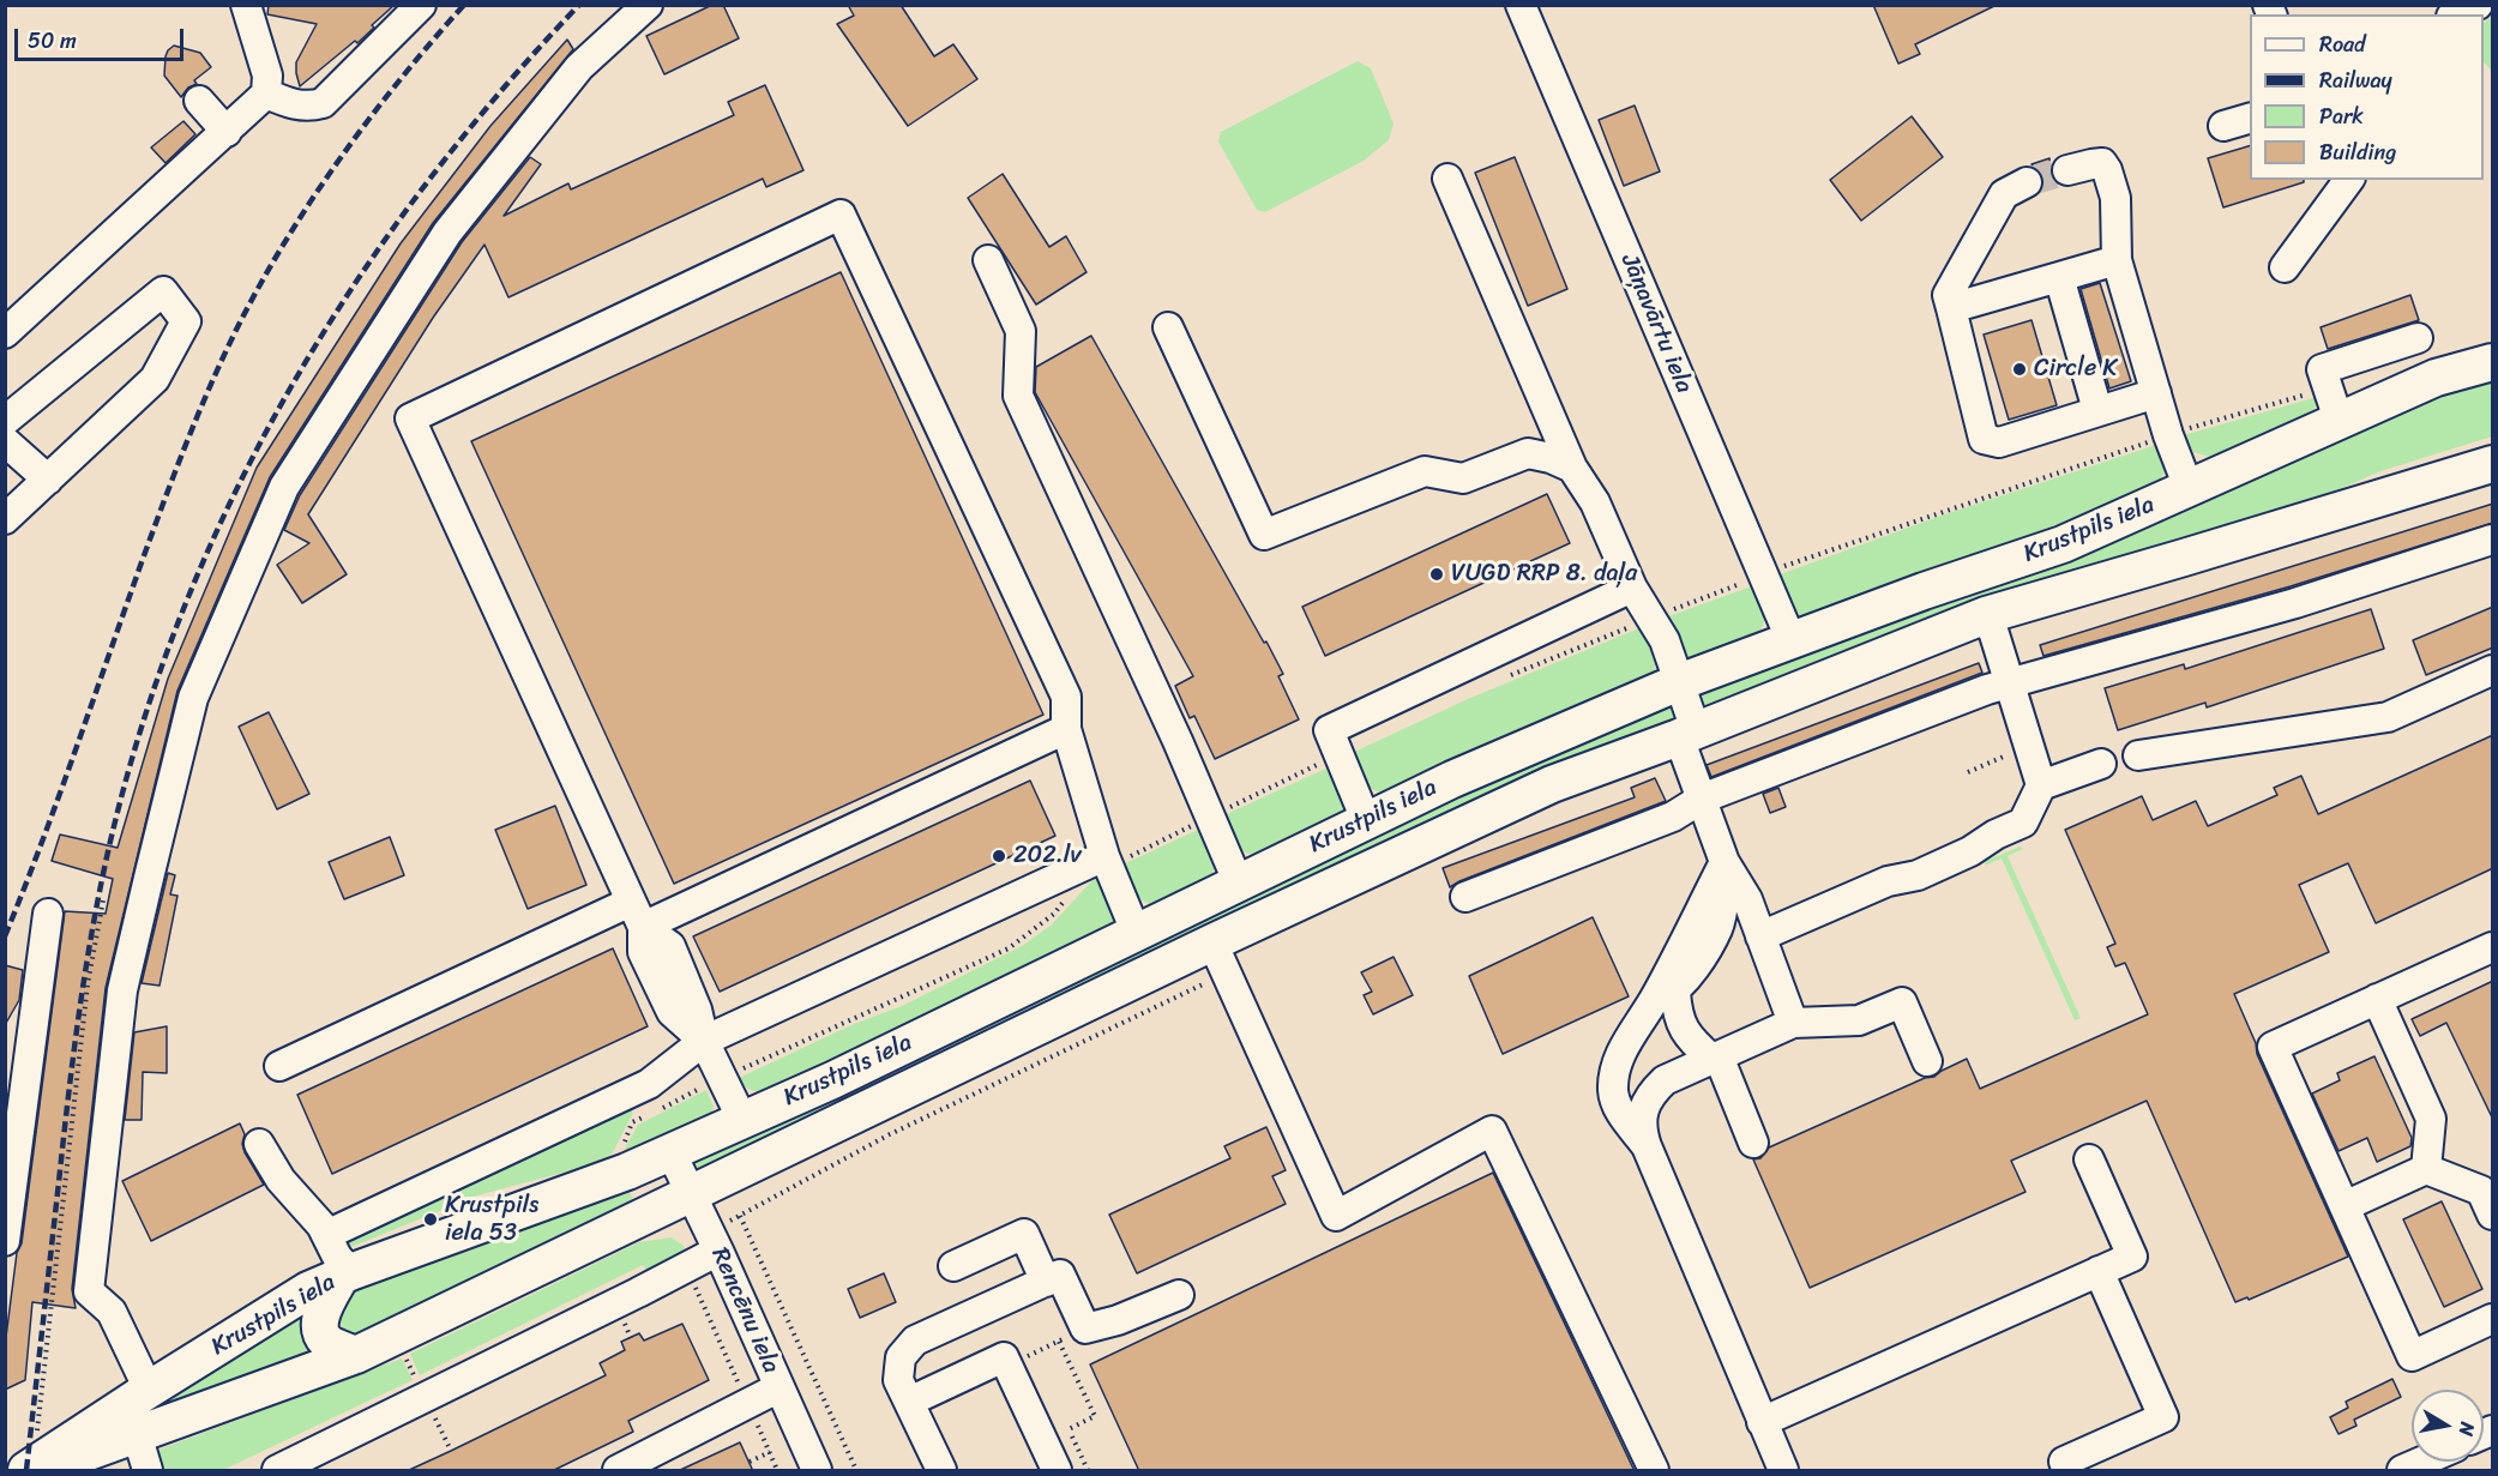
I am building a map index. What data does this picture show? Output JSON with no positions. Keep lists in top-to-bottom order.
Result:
{
  "streets": {
    "main road": ["Krustpils iela"],
    "street": ["Jāņavārtu iela", "Rencēnu iela"]
  },
  "crossings": [
    ["Jāņavārtu iela", "Krustpils iela"],
    ["Krustpils iela", "Rencēnu iela"]
  ],
  "places": [
    "Circle K",
    "VUGD RRP 8. daļa",
    "202.lv",
    "Krustpils iela 53"
  ],
  "legend": [
    "Road",
    "Railway",
    "Park",
    "Building"
  ],
  "scale_bar": "50 m",
  "north": "right"
}
